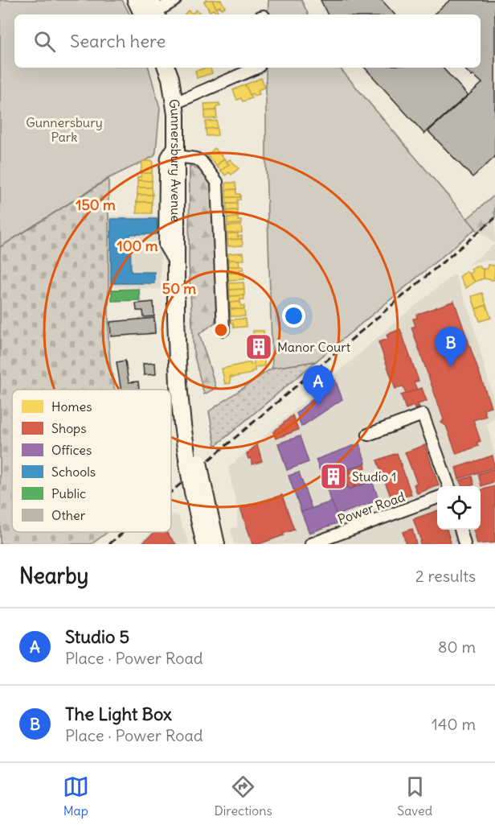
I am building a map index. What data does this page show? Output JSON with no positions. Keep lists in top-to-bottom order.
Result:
{
  "streets": {
    "highway": ["Gunnersbury Avenue"],
    "street": ["Power Road"]
  },
  "parks": ["Gunnersbury Park"],
  "places": {
    "building": ["Manor Court", "Studio 1"]
  },
  "legend": [
    "Homes",
    "Shops",
    "Offices",
    "Schools",
    "Public",
    "Other"
  ],
  "page": {
    "search": "Search here",
    "pins": ["B", "A"],
    "heading": ["Nearby", "2 results"],
    "list": [
      {
        "mark": "A",
        "name": "Studio 5",
        "note": "Place · Power Road",
        "value": "80 m"
      },
      {
        "mark": "B",
        "name": "The Light Box",
        "note": "Place · Power Road",
        "value": "140 m"
      }
    ],
    "nav": ["Map", "Directions", "Saved"]
  },
  "rings": ["150 m", "100 m", "50 m"]
}
